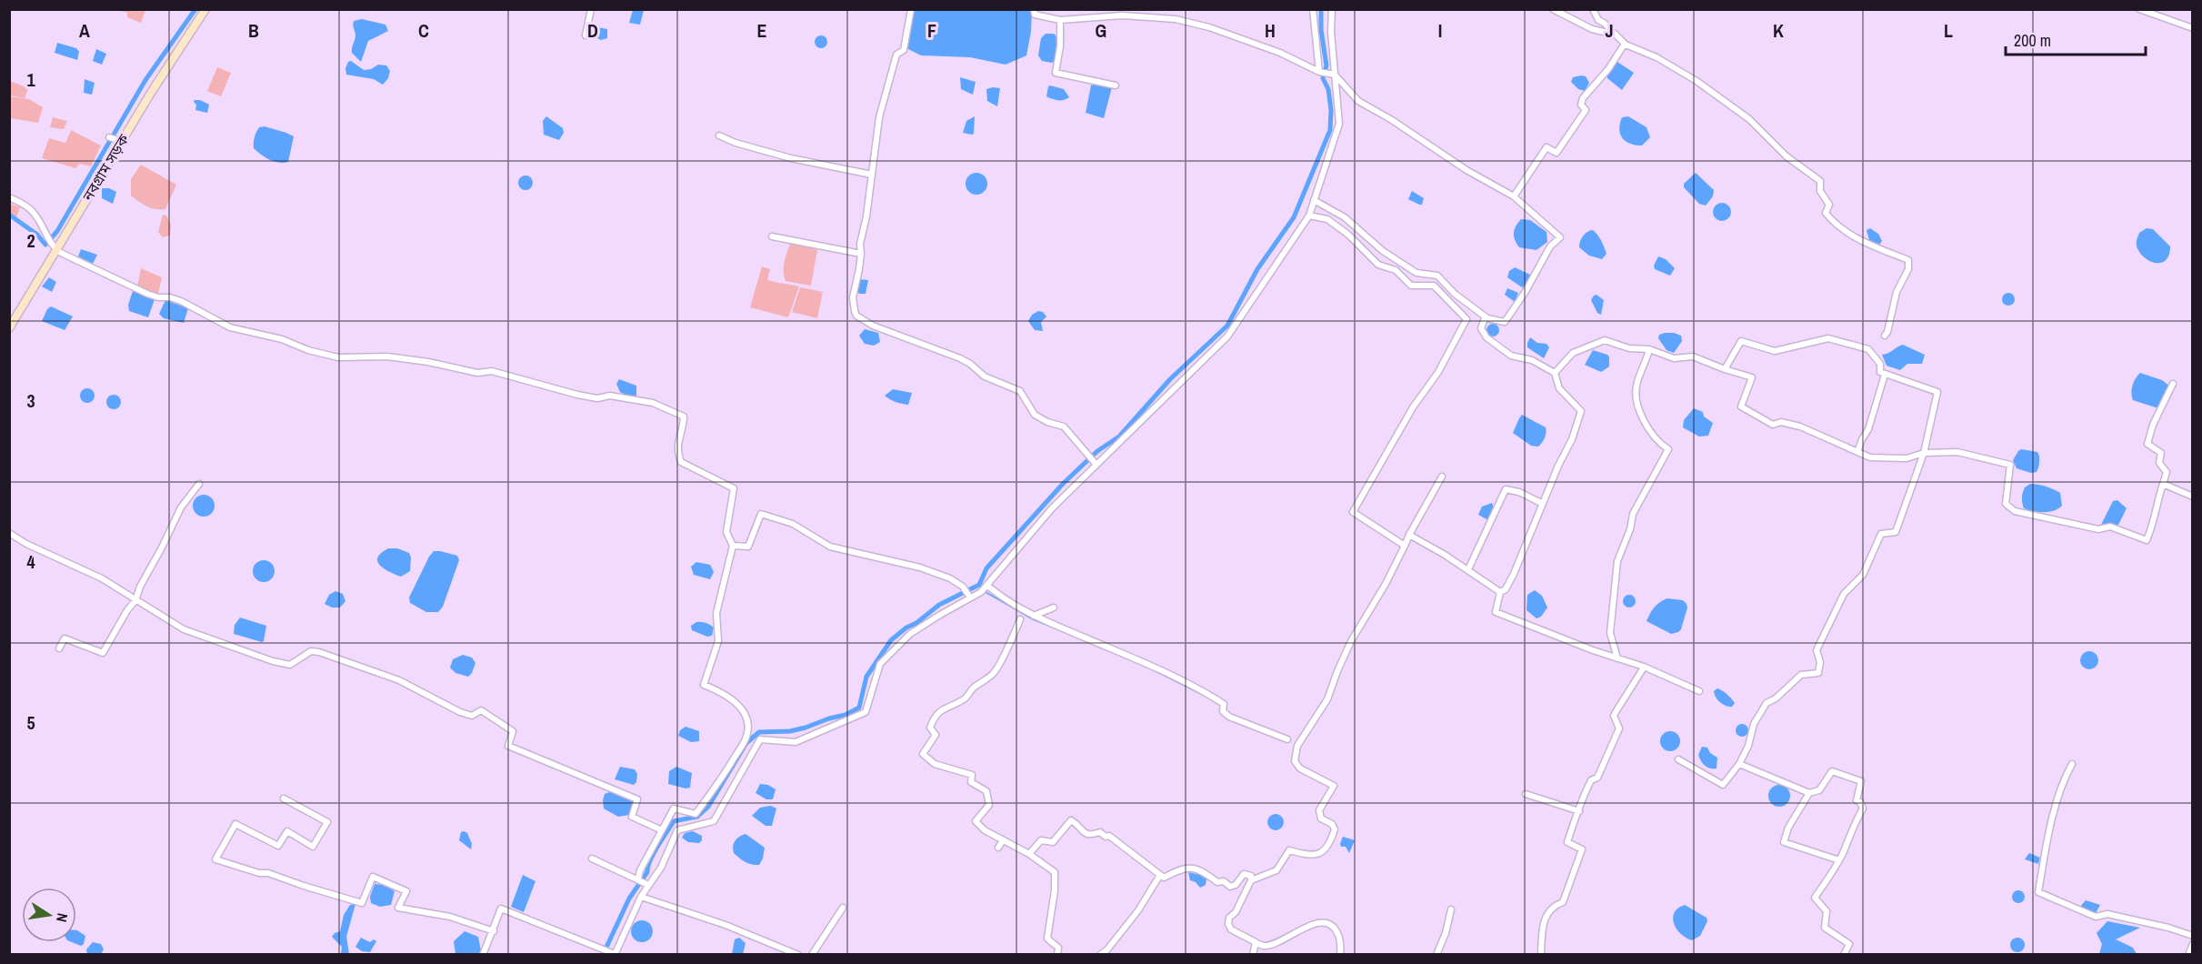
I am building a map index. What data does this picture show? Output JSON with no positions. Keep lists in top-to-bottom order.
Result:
{
  "streets": {
    "main road": ["নবগ্রাম সড়ক"]
  },
  "scale_bar": "200 m",
  "north": "right",
  "grid": {
    "columns": [
      "A",
      "B",
      "C",
      "D",
      "E",
      "F",
      "G",
      "H",
      "I",
      "J",
      "K",
      "L"
    ],
    "rows": [
      "1",
      "2",
      "3",
      "4",
      "5"
    ]
  }
}
